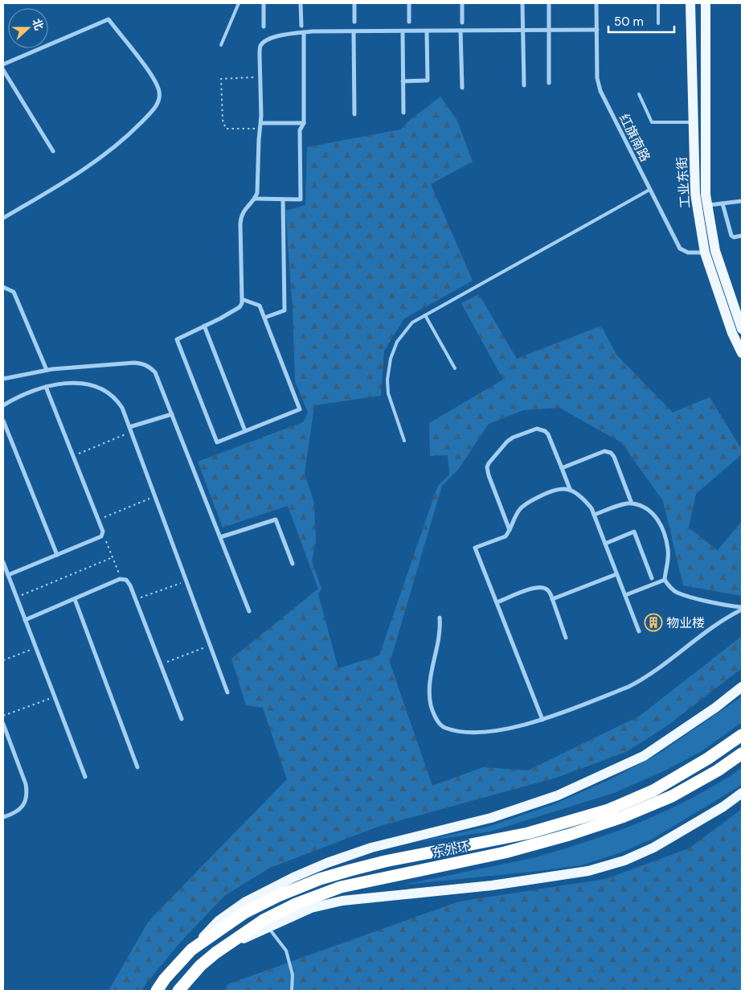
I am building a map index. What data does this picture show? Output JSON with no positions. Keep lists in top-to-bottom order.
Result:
{
  "streets": {
    "highway": ["东外环"],
    "main road": ["工业东街"],
    "street": ["红旗南路"]
  },
  "crossings": [
    ["红旗南路", "工业东街"]
  ],
  "places": {
    "building": ["物业楼"]
  },
  "scale_bar": "50 m",
  "north": "right"
}
